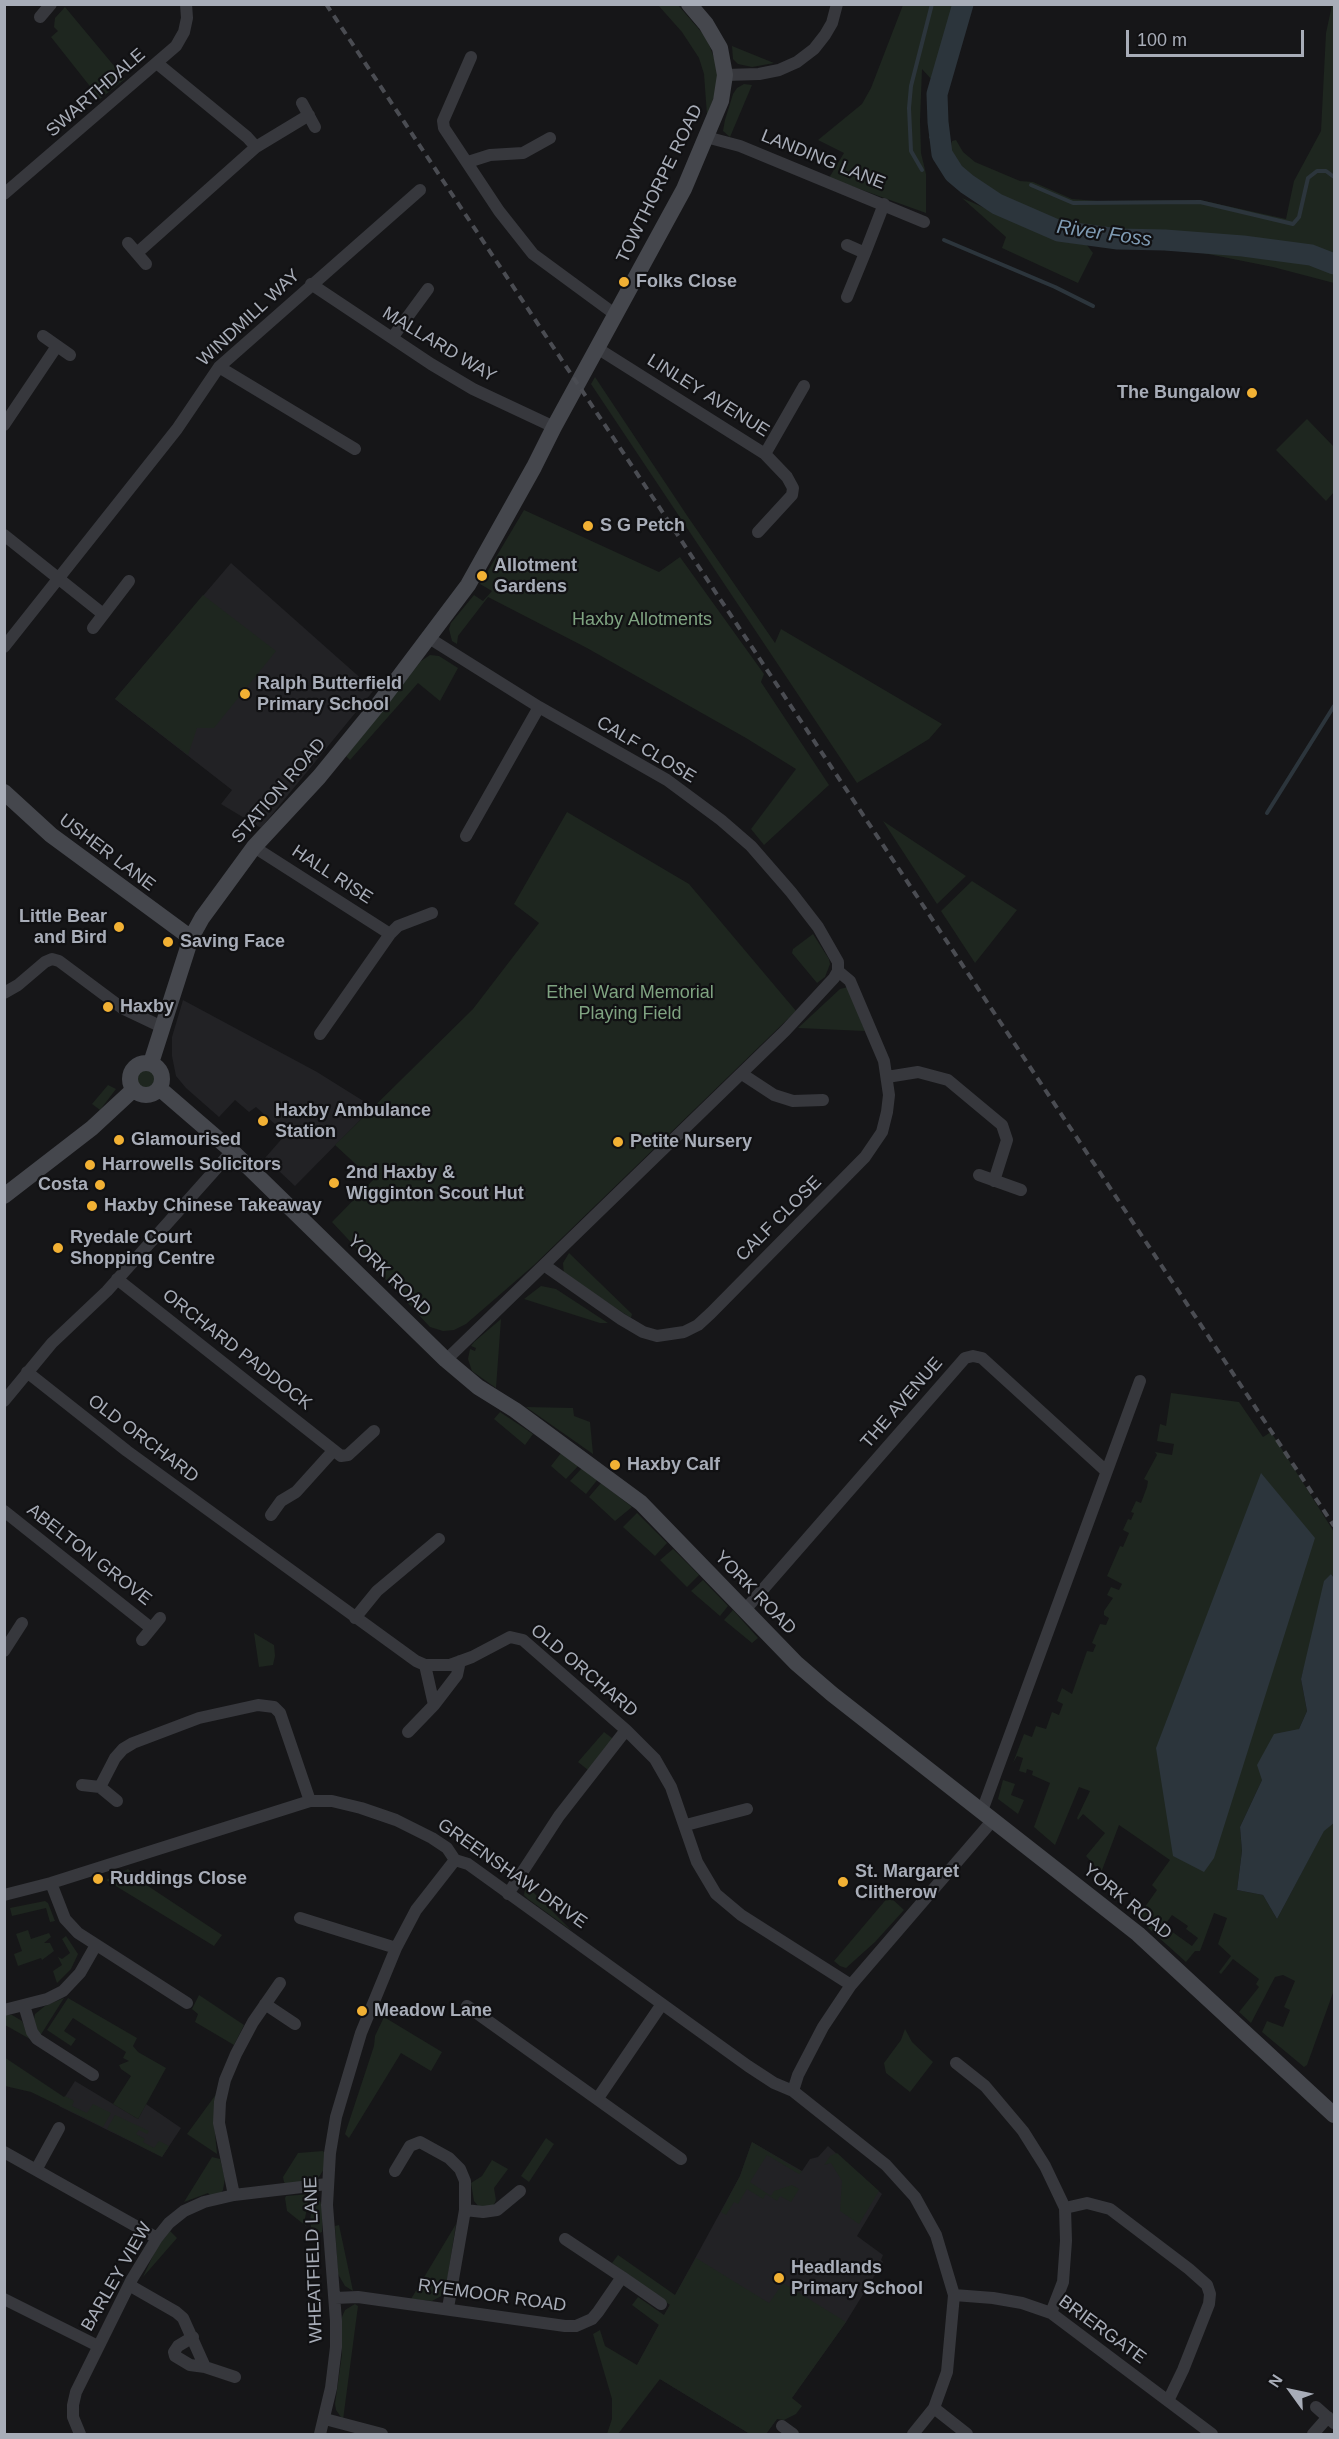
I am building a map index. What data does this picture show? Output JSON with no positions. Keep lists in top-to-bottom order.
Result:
{
  "streets": {
    "street": [
      "SWARTHDALE",
      "LANDING LANE",
      "TOWTHORPE ROAD",
      "WINDMILL WAY",
      "MALLARD WAY",
      "LINLEY AVENUE",
      "CALF CLOSE",
      "STATION ROAD",
      "USHER LANE",
      "HALL RISE",
      "YORK ROAD",
      "ORCHARD PADDOCK",
      "THE AVENUE",
      "OLD ORCHARD",
      "ABELTON GROVE",
      "GREENSHAW DRIVE",
      "WHEATFIELD LANE",
      "BARLEY VIEW",
      "RYEMOOR ROAD",
      "BRIERGATE"
    ]
  },
  "crossings": [
    ["LANDING LANE", "TOWTHORPE ROAD"],
    ["TOWTHORPE ROAD", "LINLEY AVENUE"],
    ["TOWTHORPE ROAD", "STATION ROAD"],
    ["WINDMILL WAY", "MALLARD WAY"],
    ["MALLARD WAY", "STATION ROAD"],
    ["CALF CLOSE", "STATION ROAD"],
    ["STATION ROAD", "USHER LANE"],
    ["STATION ROAD", "HALL RISE"],
    ["STATION ROAD", "YORK ROAD"],
    ["YORK ROAD", "THE AVENUE"],
    ["GREENSHAW DRIVE", "WHEATFIELD LANE"],
    ["GREENSHAW DRIVE", "BRIERGATE"],
    ["WHEATFIELD LANE", "BARLEY VIEW"],
    ["WHEATFIELD LANE", "RYEMOOR ROAD"]
  ],
  "water": ["River Foss"],
  "parks": ["Haxby Allotments", "Ethel Ward Memorial Playing Field"],
  "places": [
    "Folks Close",
    "The Bungalow",
    "S G Petch",
    "Allotment Gardens",
    "Ralph Butterfield Primary School",
    "Little Bear and Bird",
    "Saving Face",
    "Haxby",
    "Haxby Ambulance Station",
    "Glamourised",
    "Petite Nursery",
    "Harrowells Solicitors",
    "2nd Haxby & Wigginton Scout Hut",
    "Costa",
    "Haxby Chinese Takeaway",
    "Ryedale Court Shopping Centre",
    "Haxby Calf",
    "Ruddings Close",
    "St. Margaret Clitherow",
    "Meadow Lane",
    "Headlands Primary School"
  ],
  "scale_bar": "100 m",
  "north": "top left"
}
